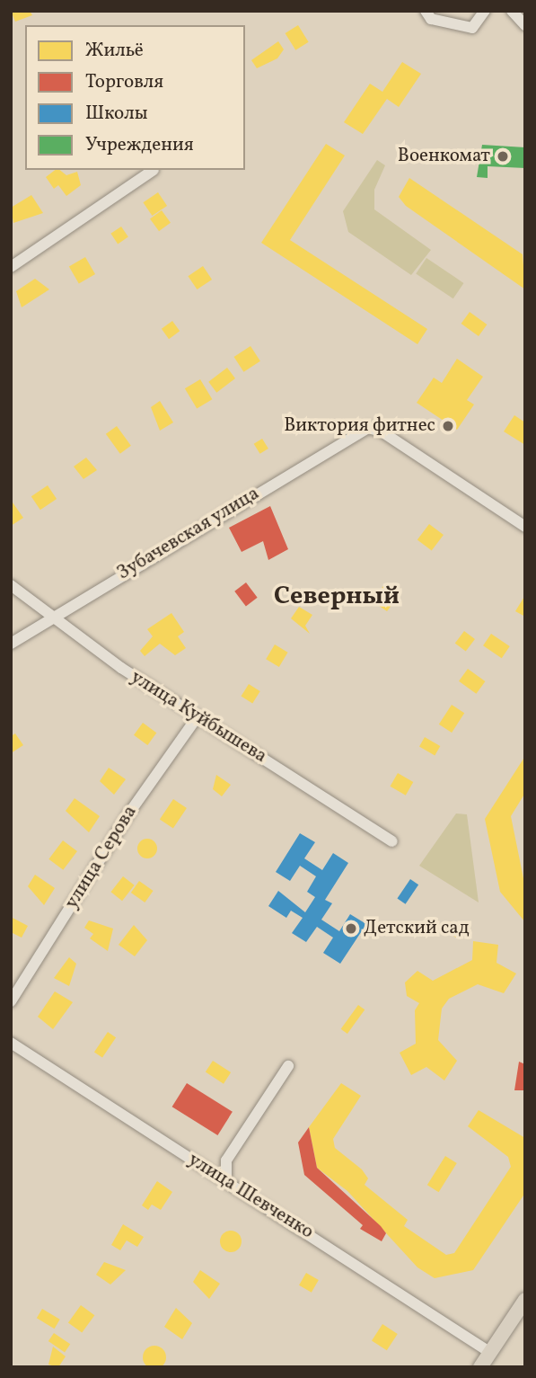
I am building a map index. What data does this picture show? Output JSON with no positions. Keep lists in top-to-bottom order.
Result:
{
  "streets": {
    "street": [
      "Зубачевская улица",
      "улица Куйбышева",
      "улица Серова",
      "улица Шевченко"
    ]
  },
  "crossings": [
    ["Зубачевская улица", "улица Куйбышева"],
    ["улица Куйбышева", "улица Серова"]
  ],
  "districts": ["Северный"],
  "places": ["Военкомат", "Виктория фитнес", "Детский сад"],
  "legend": [
    "Жильё",
    "Торговля",
    "Школы",
    "Учреждения"
  ]
}
